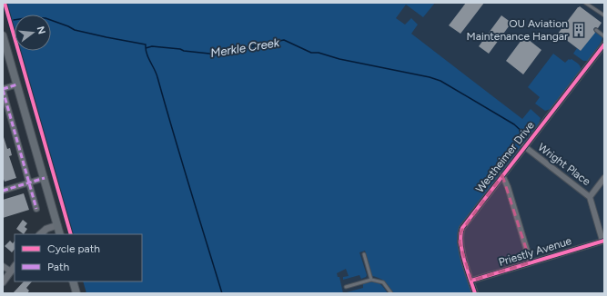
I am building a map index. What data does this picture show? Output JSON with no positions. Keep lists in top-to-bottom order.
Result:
{
  "streets": {
    "street": ["Westheimer Drive", "Wright Place", "Priestly Avenue"]
  },
  "crossings": [
    ["Westheimer Drive", "Wright Place"],
    ["Westheimer Drive", "Priestly Avenue"],
    ["Wright Place", "Priestly Avenue"]
  ],
  "water": ["Merkle Creek"],
  "places": {
    "building": ["OU Aviation Maintenance Hangar"]
  },
  "legend": ["Cycle path", "Path"],
  "north": "right"
}
